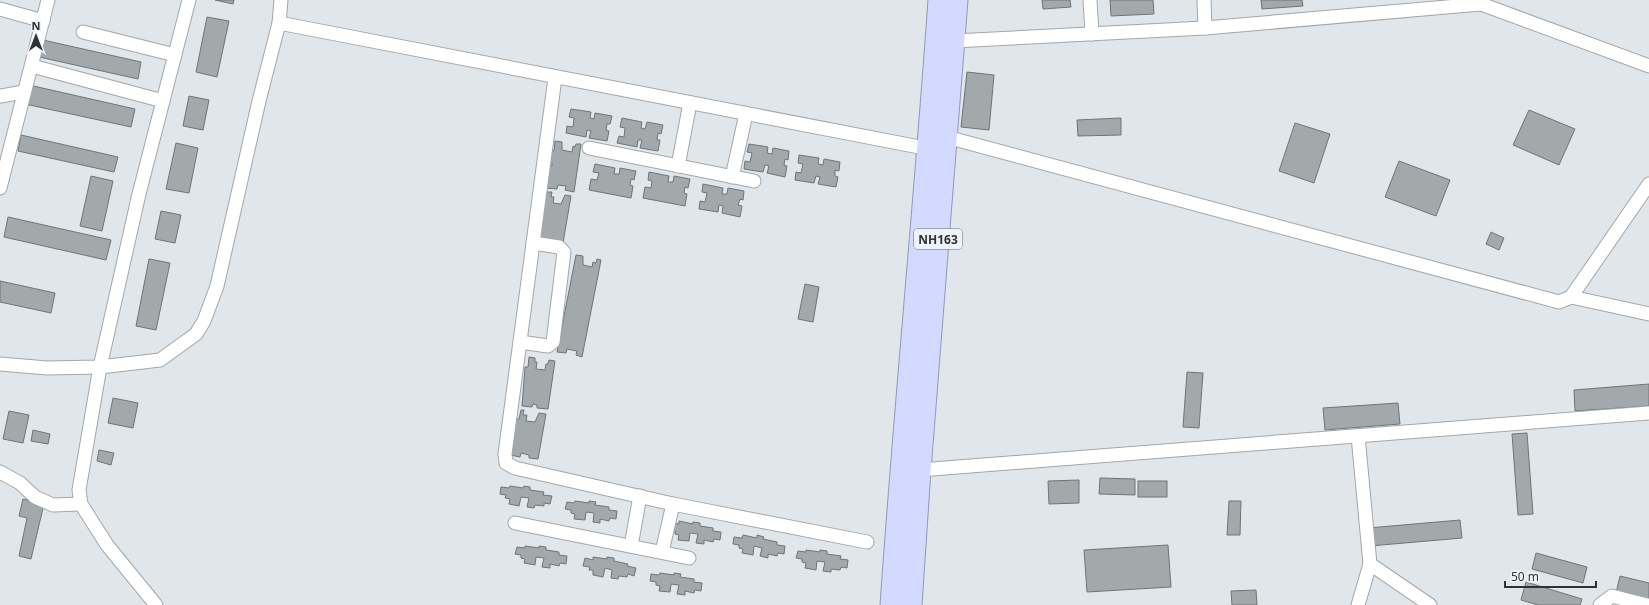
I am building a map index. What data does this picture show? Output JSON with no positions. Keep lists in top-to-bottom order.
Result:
{
  "streets": {
    "highway": ["NH163"]
  },
  "scale_bar": "50 m",
  "north": "top"
}
